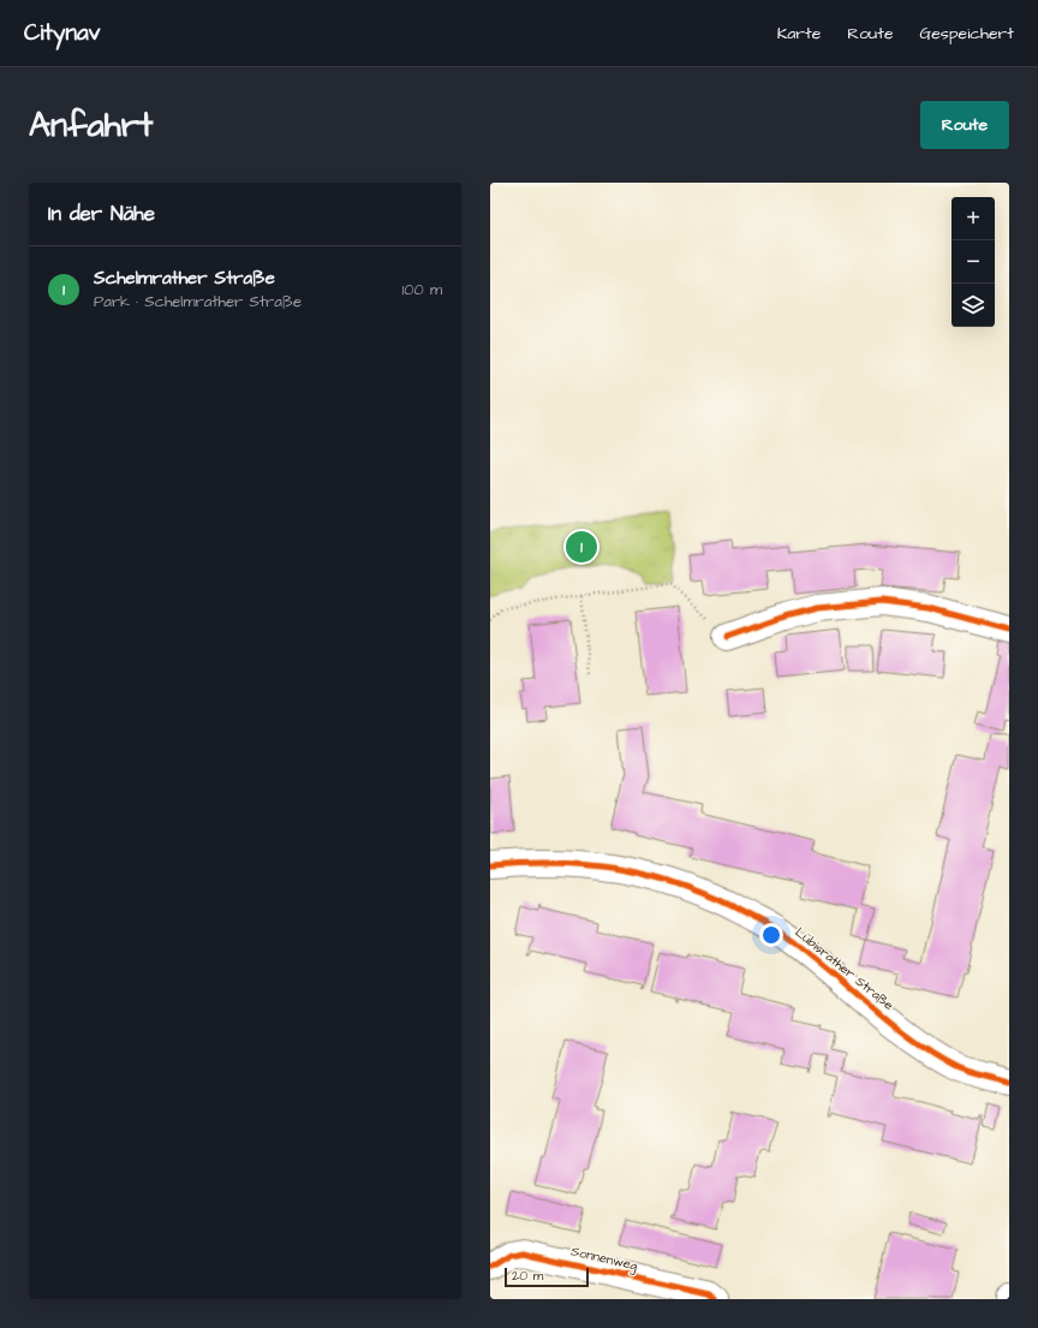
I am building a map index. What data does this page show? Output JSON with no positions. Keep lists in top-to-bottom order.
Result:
{
  "streets": {
    "street": ["Lübisrather Straße", "Sonnenweg"]
  },
  "scale_bar": "20 m",
  "page": {
    "header": "Citynav",
    "nav": ["Karte", "Route", "Gespeichert"],
    "buttons": "Route",
    "title": "Anfahrt",
    "heading": "In der Nähe",
    "map_buttons": ["+", "−"],
    "list": [
      {
        "mark": "1",
        "name": "Schelmrather Straße",
        "note": "Park · Schelmrather Straße",
        "value": "100 m"
      }
    ],
    "pins": "1",
    "scale": "20 m"
  }
}
